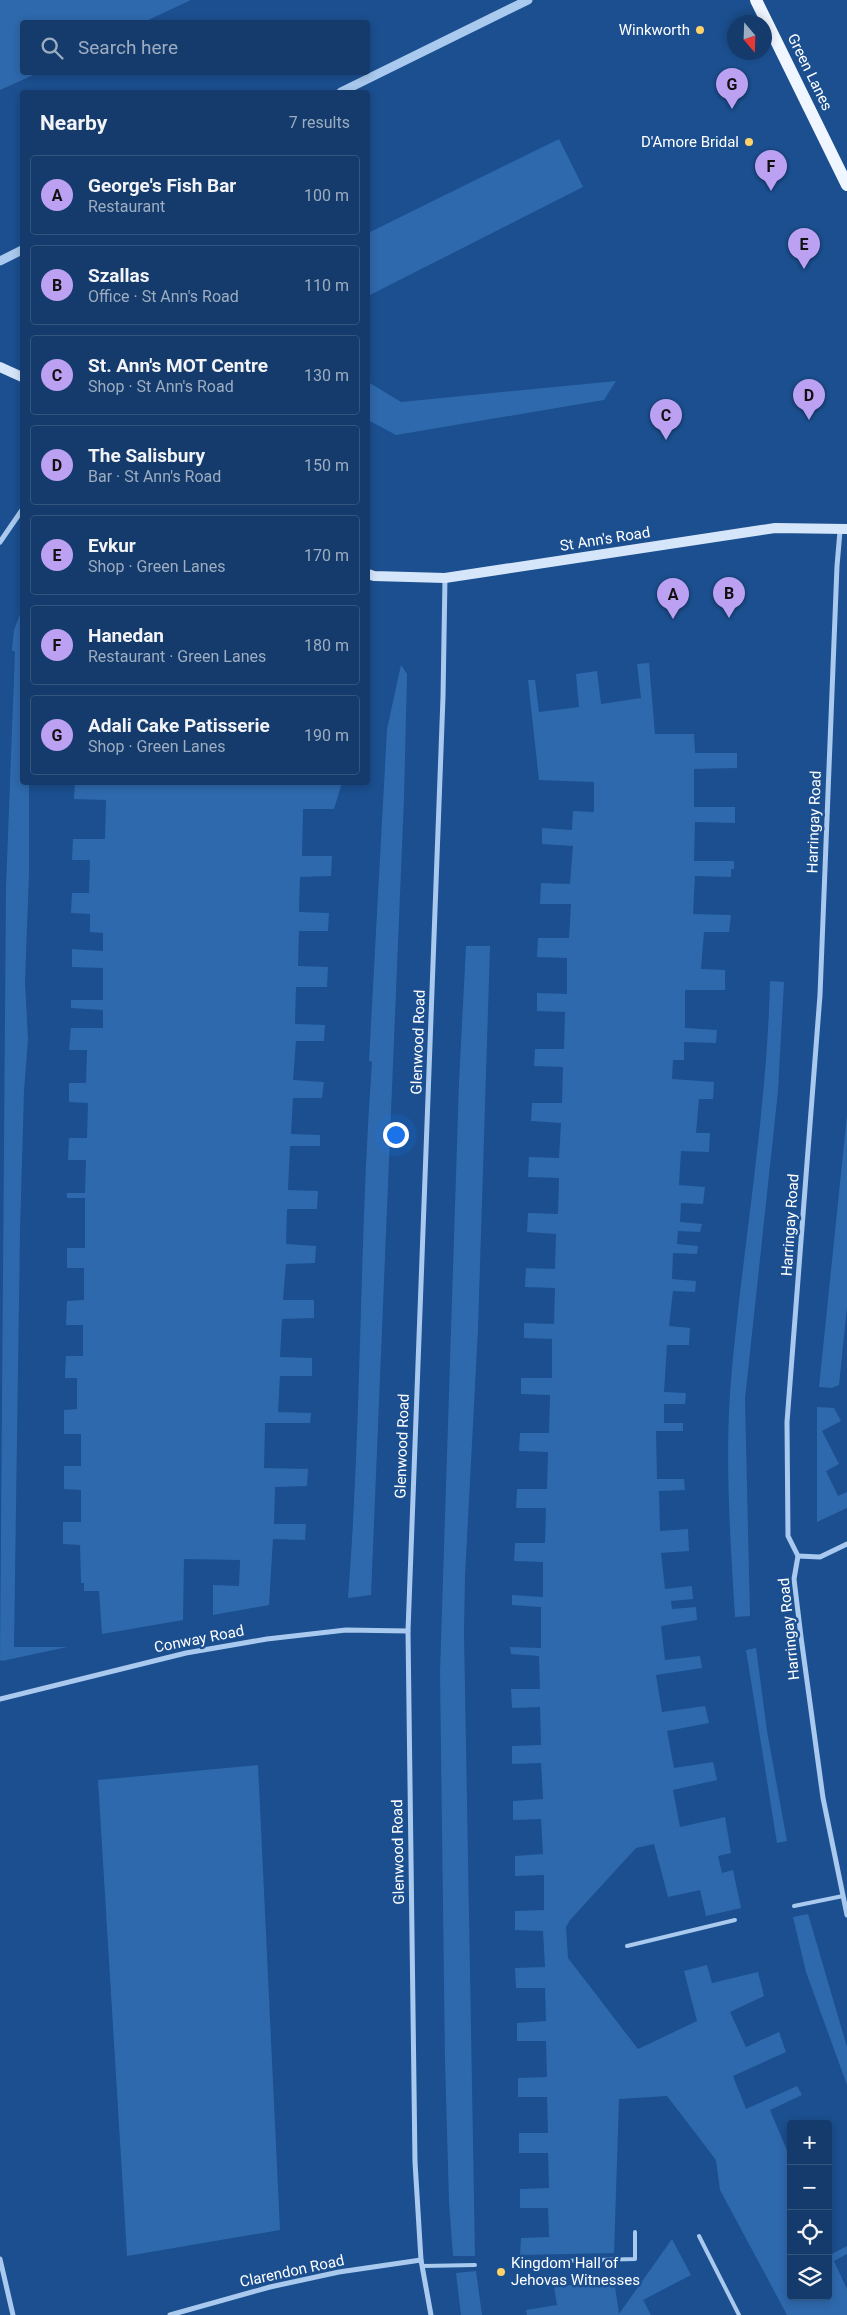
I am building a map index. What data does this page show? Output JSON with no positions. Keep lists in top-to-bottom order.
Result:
{
  "streets": {
    "main road": ["Green Lanes", "St Ann's Road"],
    "street": [
      "Harringay Road",
      "Glenwood Road",
      "Conway Road",
      "Clarendon Road"
    ]
  },
  "crossings": [
    ["St Ann's Road", "Harringay Road"],
    ["St Ann's Road", "Glenwood Road"],
    ["Glenwood Road", "Conway Road"],
    ["Glenwood Road", "Clarendon Road"]
  ],
  "places": ["Winkworth", "D'Amore Bridal", "Kingdom Hall of Jehovas Witnesses"],
  "north": "bottom",
  "page": {
    "search": "Search here",
    "pins": [
      "G",
      "F",
      "E",
      "D",
      "C",
      "B",
      "A"
    ],
    "heading": ["Nearby", "7 results"],
    "list": [
      {
        "mark": "A",
        "name": "George's Fish Bar",
        "note": "Restaurant",
        "value": "100 m"
      },
      {
        "mark": "B",
        "name": "Szallas",
        "note": "Office · St Ann's Road",
        "value": "110 m"
      },
      {
        "mark": "C",
        "name": "St. Ann's MOT Centre",
        "note": "Shop · St Ann's Road",
        "value": "130 m"
      },
      {
        "mark": "D",
        "name": "The Salisbury",
        "note": "Bar · St Ann's Road",
        "value": "150 m"
      },
      {
        "mark": "E",
        "name": "Evkur",
        "note": "Shop · Green Lanes",
        "value": "170 m"
      },
      {
        "mark": "F",
        "name": "Hanedan",
        "note": "Restaurant · Green Lanes",
        "value": "180 m"
      },
      {
        "mark": "G",
        "name": "Adali Cake Patisserie",
        "note": "Shop · Green Lanes",
        "value": "190 m"
      }
    ],
    "map_buttons": ["+", "−"]
  }
}
